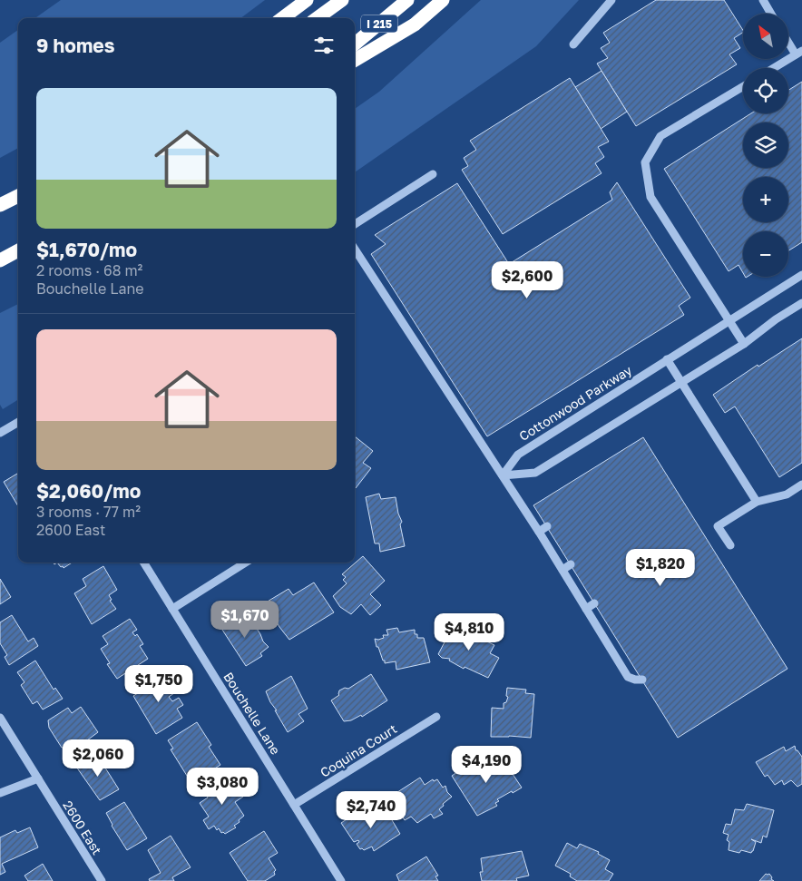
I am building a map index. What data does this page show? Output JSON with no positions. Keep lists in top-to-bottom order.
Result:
{
  "streets": {
    "highway": ["I 215"],
    "street": [
      "Cottonwood Parkway",
      "Bouchelle Lane",
      "Coquina Court",
      "2600 East"
    ]
  },
  "crossings": [
    ["Bouchelle Lane", "Coquina Court"]
  ],
  "north": "top left",
  "page": {
    "map_buttons": ["+", "−"],
    "heading": "9 homes",
    "list": [
      {
        "name": "$1,670/mo",
        "note": "2 rooms · 68 m² · Bouchelle Lane"
      },
      {
        "name": "$2,060/mo",
        "note": "3 rooms · 77 m² · 2600 East"
      }
    ],
    "price": [
      "$2,600",
      "$1,820",
      "$1,670",
      "$4,810",
      "$1,750",
      "$2,060",
      "$4,190",
      "$3,080",
      "$2,740"
    ]
  }
}
